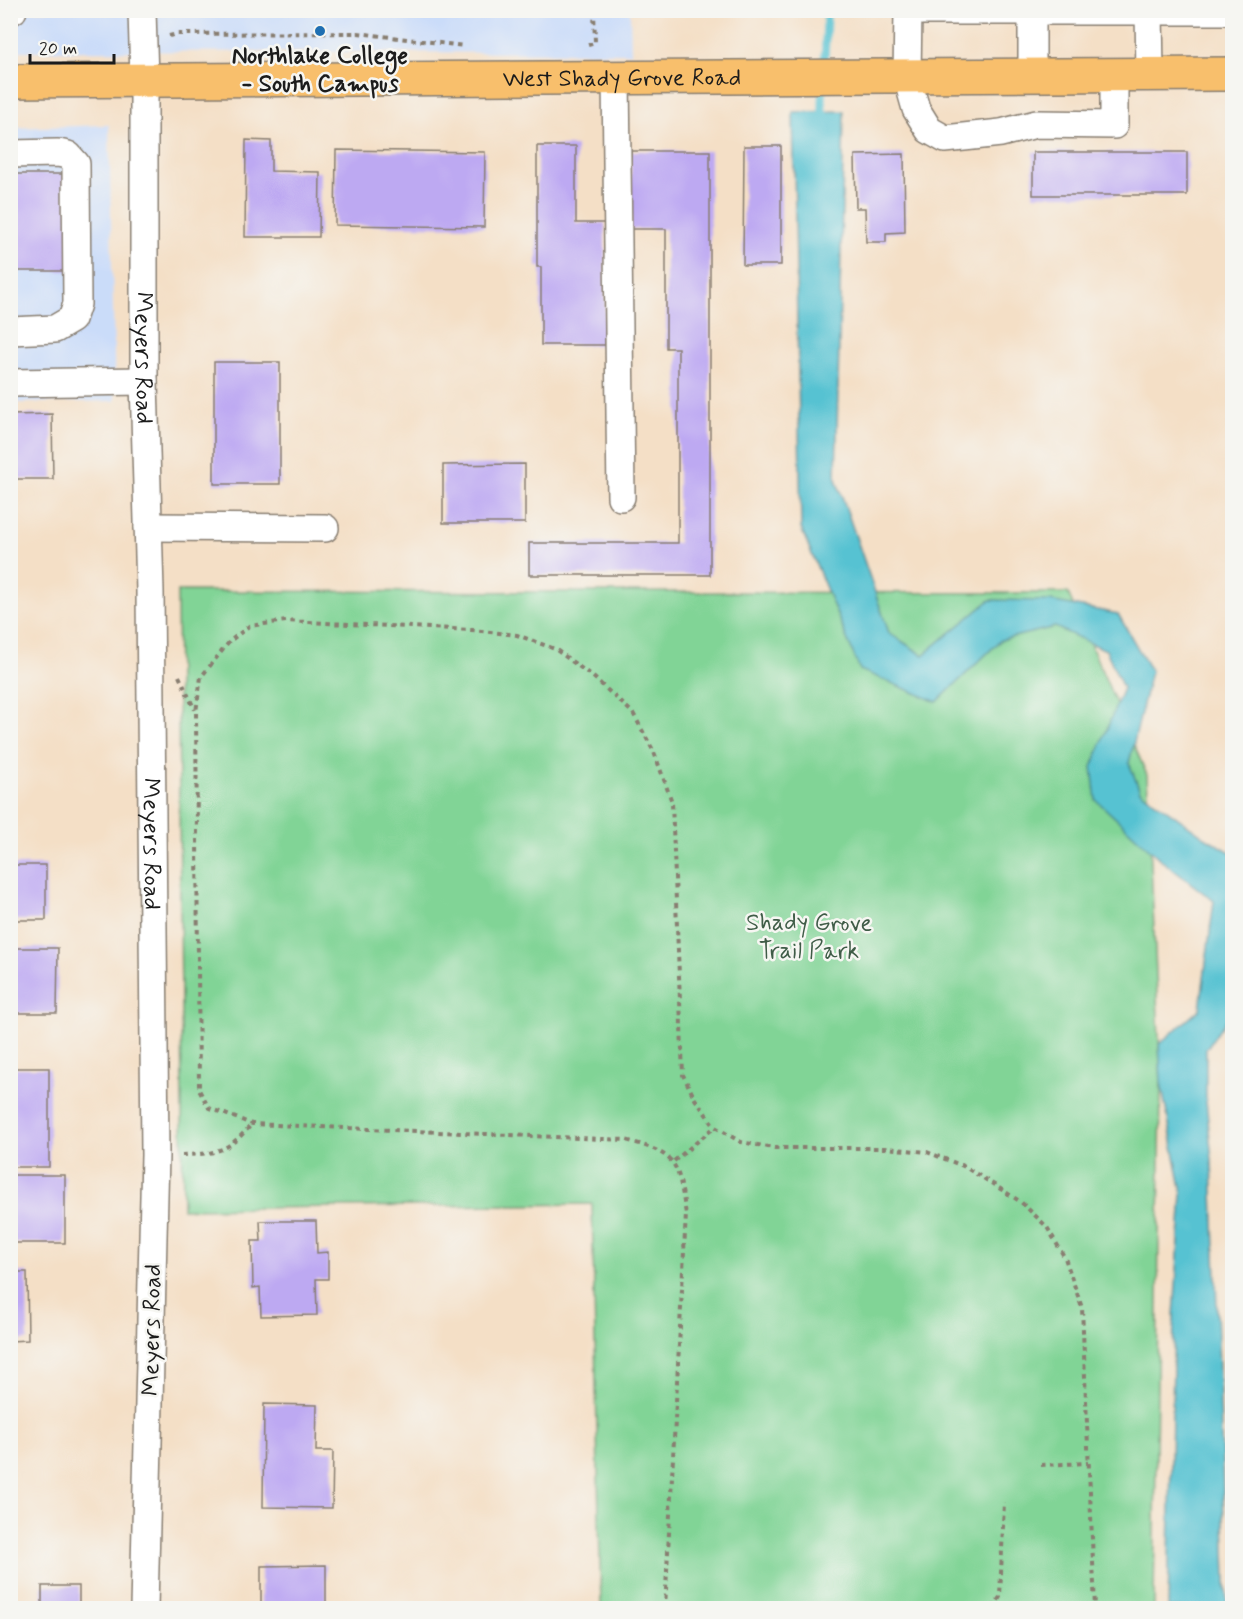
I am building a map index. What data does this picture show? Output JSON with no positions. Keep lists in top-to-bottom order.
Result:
{
  "streets": {
    "main road": ["West Shady Grove Road"],
    "street": ["Meyers Road"]
  },
  "crossings": [
    ["West Shady Grove Road", "Meyers Road"]
  ],
  "parks": ["Shady Grove Trail Park"],
  "places": ["Northlake College - South Campus"],
  "scale_bar": "20 m"
}
